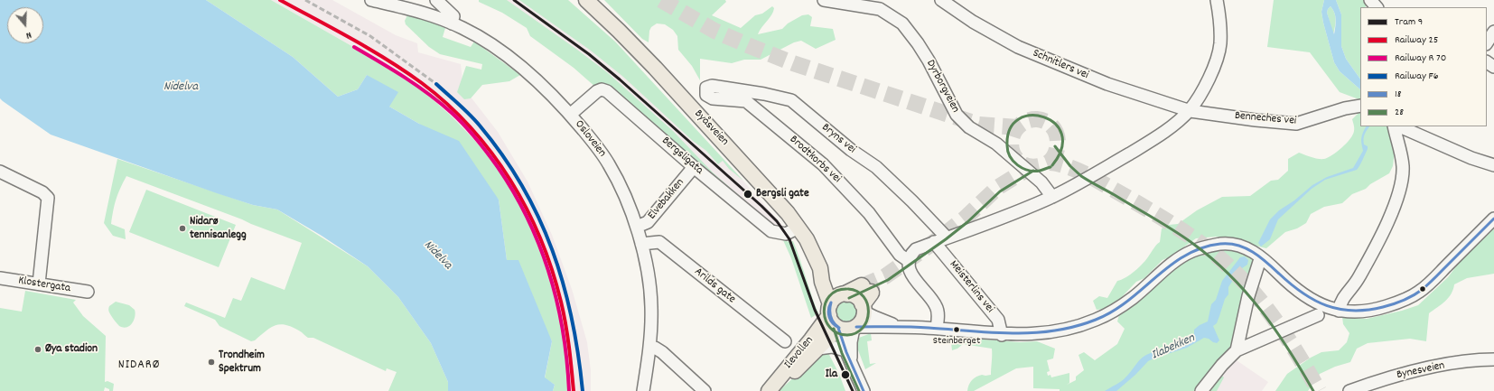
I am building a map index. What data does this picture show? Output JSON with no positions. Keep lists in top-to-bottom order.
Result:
{
  "streets": {
    "main road": ["Byåsveien", "Ilevollen"],
    "street": [
      "Schnitlers vei",
      "Dyrborgveien",
      "Benneches vei",
      "Osloveien",
      "Bryns vei",
      "Bergsligata",
      "Brodtkorbs vei",
      "Elvebakken",
      "Klostergata",
      "Arilds gate",
      "Meisterlins vei",
      "Bynesveien"
    ]
  },
  "crossings": [
    ["Schnitlers vei", "Benneches vei"],
    ["Byåsveien", "Bergsligata"],
    ["Byåsveien", "Ilevollen"],
    ["Osloveien", "Bergsligata"],
    ["Osloveien", "Elvebakken"],
    ["Osloveien", "Arilds gate"],
    ["Bryns vei", "Brodtkorbs vei"],
    ["Bergsligata", "Elvebakken"]
  ],
  "districts": ["NIDARØ"],
  "water": ["Nidelva", "Ilabekken"],
  "places": [
    "Bergsli gate",
    "Nidarø tennisanlegg",
    "Steinberget",
    "Øya stadion",
    "Trondheim Spektrum",
    "Ila"
  ],
  "lines": [
    "tram line 9",
    "rail line 25",
    "rail line F6",
    "transit line 28",
    "transit line 18"
  ],
  "legend": [
    "Tram 9",
    "Railway 25",
    "Railway R 70",
    "Railway F6",
    "18",
    "28"
  ],
  "north": "bottom"
}
